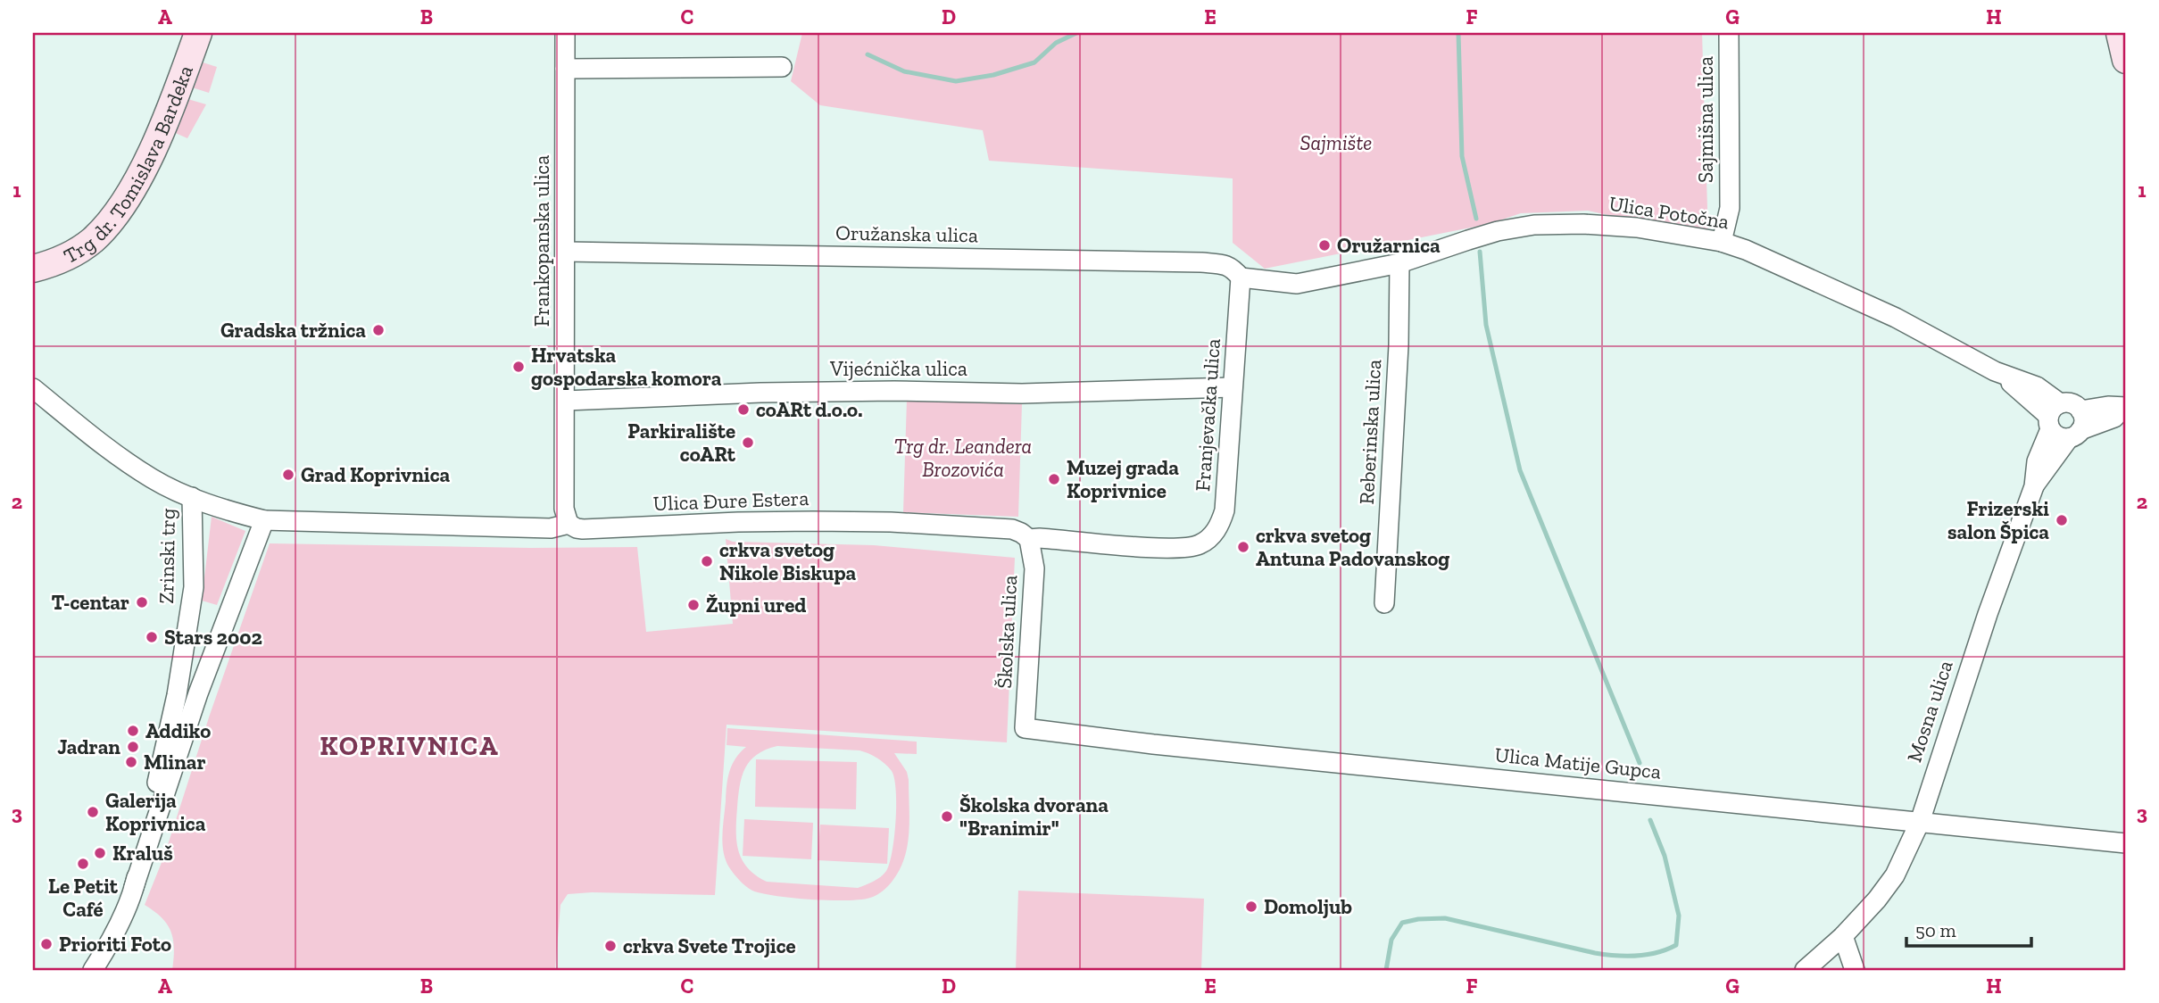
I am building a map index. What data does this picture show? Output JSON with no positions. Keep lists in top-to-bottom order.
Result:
{
  "streets": {
    "main road": ["Trg dr. Tomislava Bardeka"],
    "street": [
      "Sajmišna ulica",
      "Ulica Potočna",
      "Oružanska ulica",
      "Frankopanska ulica",
      "Vijećnička ulica",
      "Franjevačka ulica",
      "Reberinska ulica",
      "Ulica Đure Estera",
      "Zrinski trg",
      "Školska ulica",
      "Mosna ulica",
      "Ulica Matije Gupca"
    ]
  },
  "crossings": [
    ["Sajmišna ulica", "Ulica Potočna"],
    ["Ulica Potočna", "Oružanska ulica"],
    ["Ulica Potočna", "Franjevačka ulica"],
    ["Ulica Potočna", "Reberinska ulica"],
    ["Ulica Potočna", "Mosna ulica"],
    ["Oružanska ulica", "Frankopanska ulica"],
    ["Oružanska ulica", "Franjevačka ulica"],
    ["Frankopanska ulica", "Vijećnička ulica"],
    ["Frankopanska ulica", "Ulica Đure Estera"],
    ["Vijećnička ulica", "Franjevačka ulica"],
    ["Franjevačka ulica", "Ulica Đure Estera"],
    ["Ulica Đure Estera", "Zrinski trg"],
    ["Ulica Đure Estera", "Školska ulica"],
    ["Školska ulica", "Ulica Matije Gupca"],
    ["Mosna ulica", "Ulica Matije Gupca"]
  ],
  "districts": ["KOPRIVNICA"],
  "parks": ["Sajmište", "Trg dr. Leandera Brozovića"],
  "places": [
    "Oružarnica",
    "Gradska tržnica",
    "Hrvatska gospodarska komora",
    "coARt d.o.o.",
    "Parkiralište coARt",
    "Grad Koprivnica",
    "Muzej grada Koprivnice",
    "Frizerski salon Špica",
    "crkva svetog Antuna Padovanskog",
    "crkva svetog Nikole Biskupa",
    "T-centar",
    "Župni ured",
    "Stars 2002",
    "Addiko",
    "Jadran",
    "Mlinar",
    "Galerija Koprivnica",
    "Školska dvorana \"Branimir\"",
    "Kraluš",
    "Le Petit Café",
    "Domoljub",
    "Prioriti Foto",
    "crkva Svete Trojice"
  ],
  "scale_bar": "50 m",
  "grid": {
    "columns": [
      "A",
      "B",
      "C",
      "D",
      "E",
      "F",
      "G",
      "H"
    ],
    "rows": ["1", "2", "3"]
  }
}
